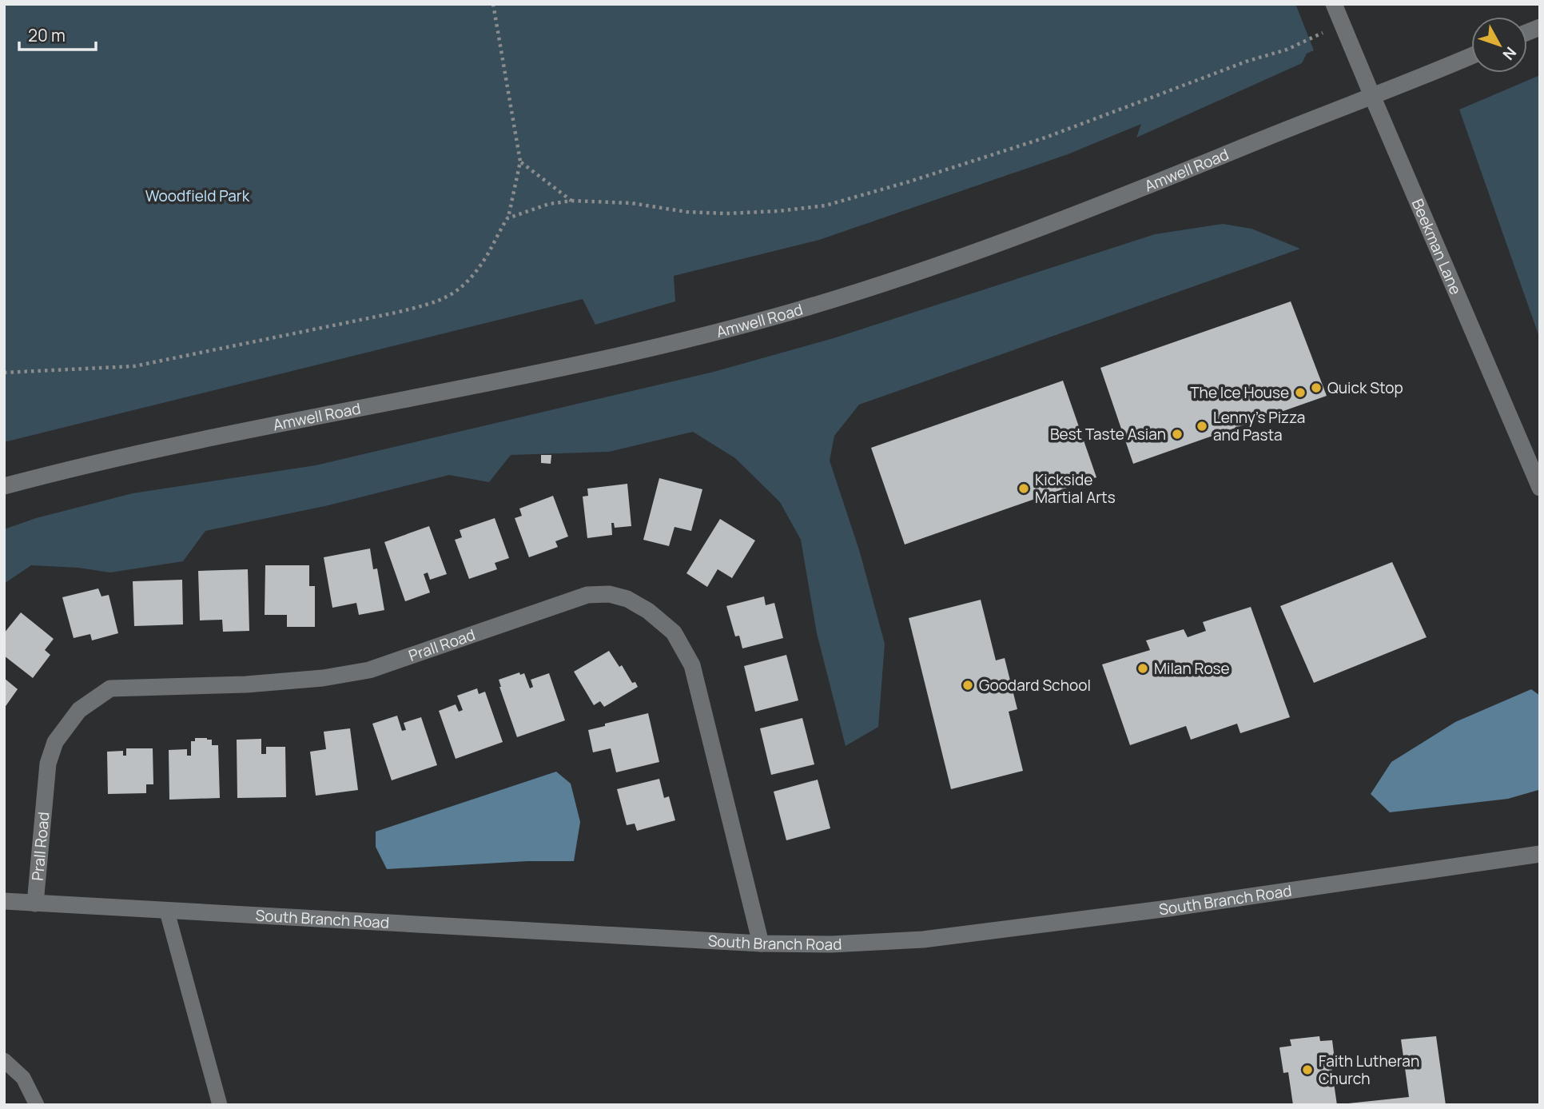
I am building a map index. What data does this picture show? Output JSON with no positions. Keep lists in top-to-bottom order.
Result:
{
  "streets": {
    "street": [
      "Amwell Road",
      "Beekman Lane",
      "Prall Road",
      "South Branch Road"
    ]
  },
  "crossings": [
    ["Amwell Road", "Beekman Lane"],
    ["Prall Road", "South Branch Road"]
  ],
  "parks": ["Woodfield Park"],
  "places": [
    "Quick Stop",
    "The Ice House",
    "Lenny's Pizza and Pasta",
    "Best Taste Asian",
    "Kickside Martial Arts",
    "Milan Rose",
    "Goodard School",
    "Faith Lutheran Church"
  ],
  "scale_bar": "20 m",
  "north": "bottom right"
}
